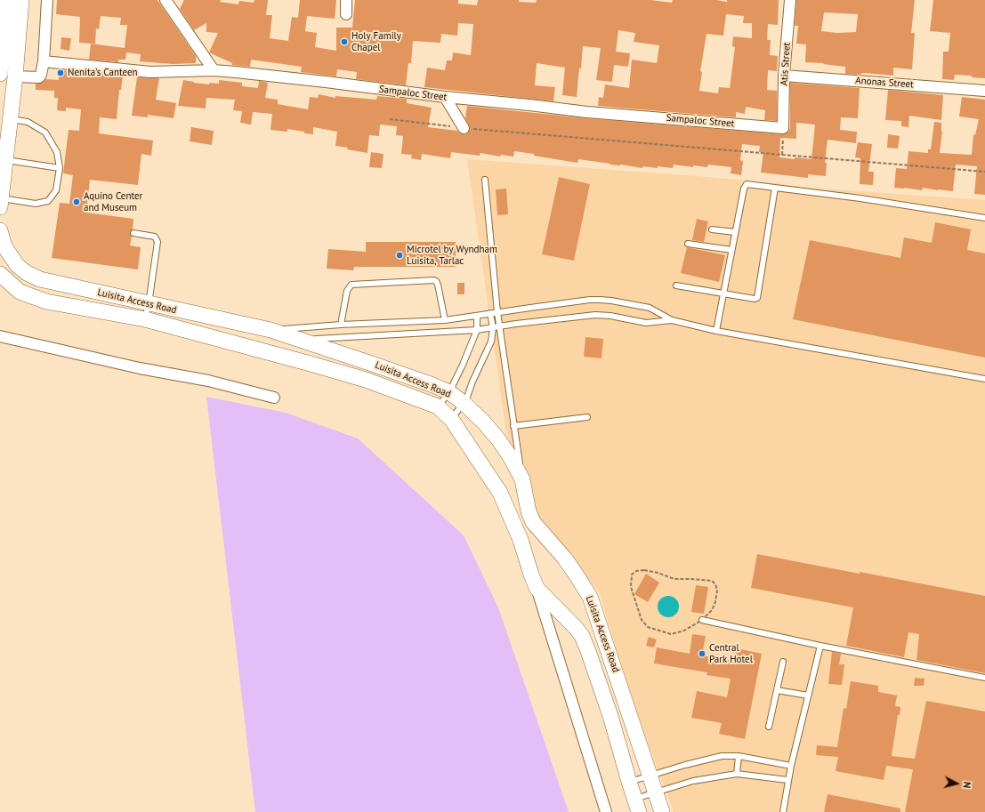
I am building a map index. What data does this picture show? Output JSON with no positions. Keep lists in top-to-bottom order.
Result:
{
  "streets": {
    "main road": ["Luisita Access Road"],
    "street": ["Atis Street", "Anonas Street", "Sampaloc Street"]
  },
  "crossings": [
    ["Atis Street", "Anonas Street"],
    ["Atis Street", "Sampaloc Street"]
  ],
  "places": [
    "Holy Family Chapel",
    "Nenita's Canteen",
    "Aquino Center and Museum",
    "Microtel by Wyndham Luisita, Tarlac",
    "Central Park Hotel"
  ],
  "north": "right"
}
